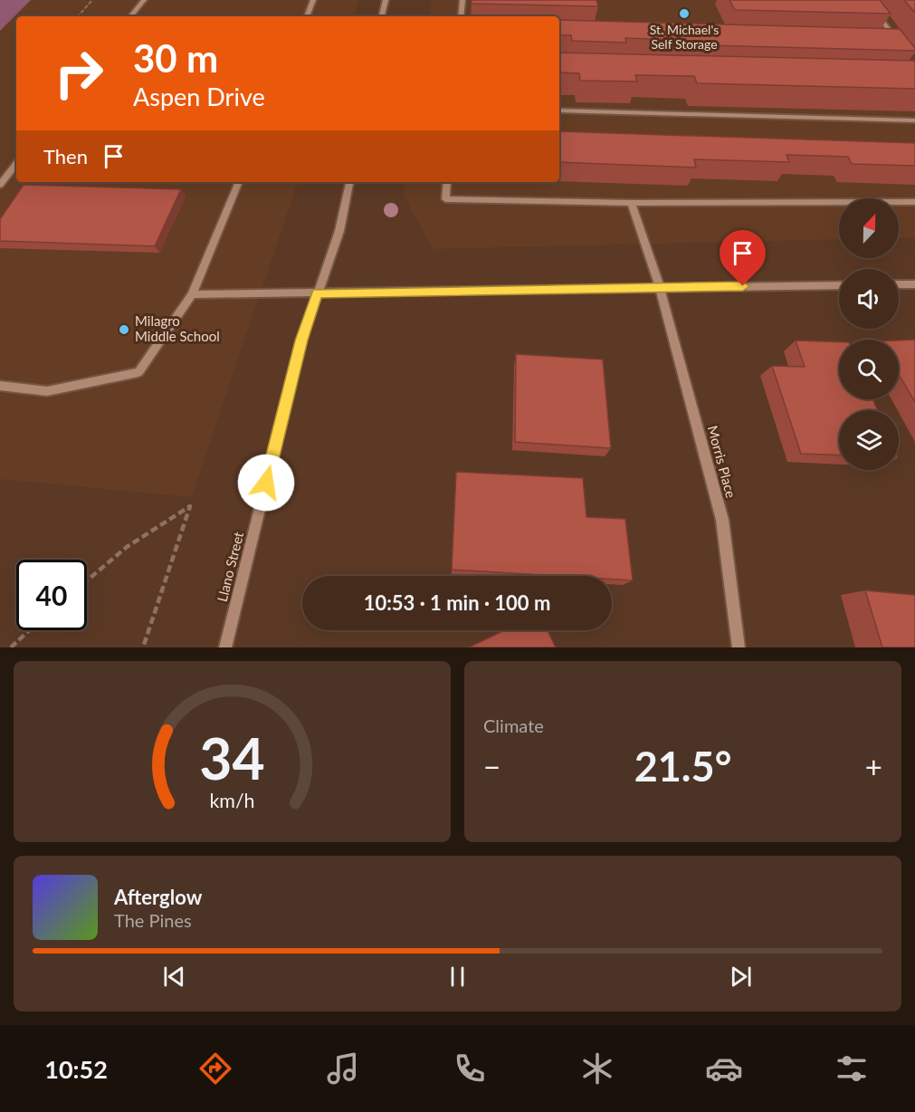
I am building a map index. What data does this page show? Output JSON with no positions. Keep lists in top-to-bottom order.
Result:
{
  "streets": {
    "street": ["Morris Place", "Llano Street"]
  },
  "places": ["St. Michael's Self Storage", "Milagro Middle School"],
  "north": "top",
  "page": {
    "turn": ["30 m", "Aspen Drive"],
    "then": "Then",
    "limit": "40",
    "trip": "10:53 · 1 min · 100 m",
    "tile": "Climate",
    "heat": ["−", "21.5°", "+"],
    "song": ["Afterglow", "The Pines"],
    "tabs": "10:52",
    "gauge": ["34", "km/h"]
  }
}
